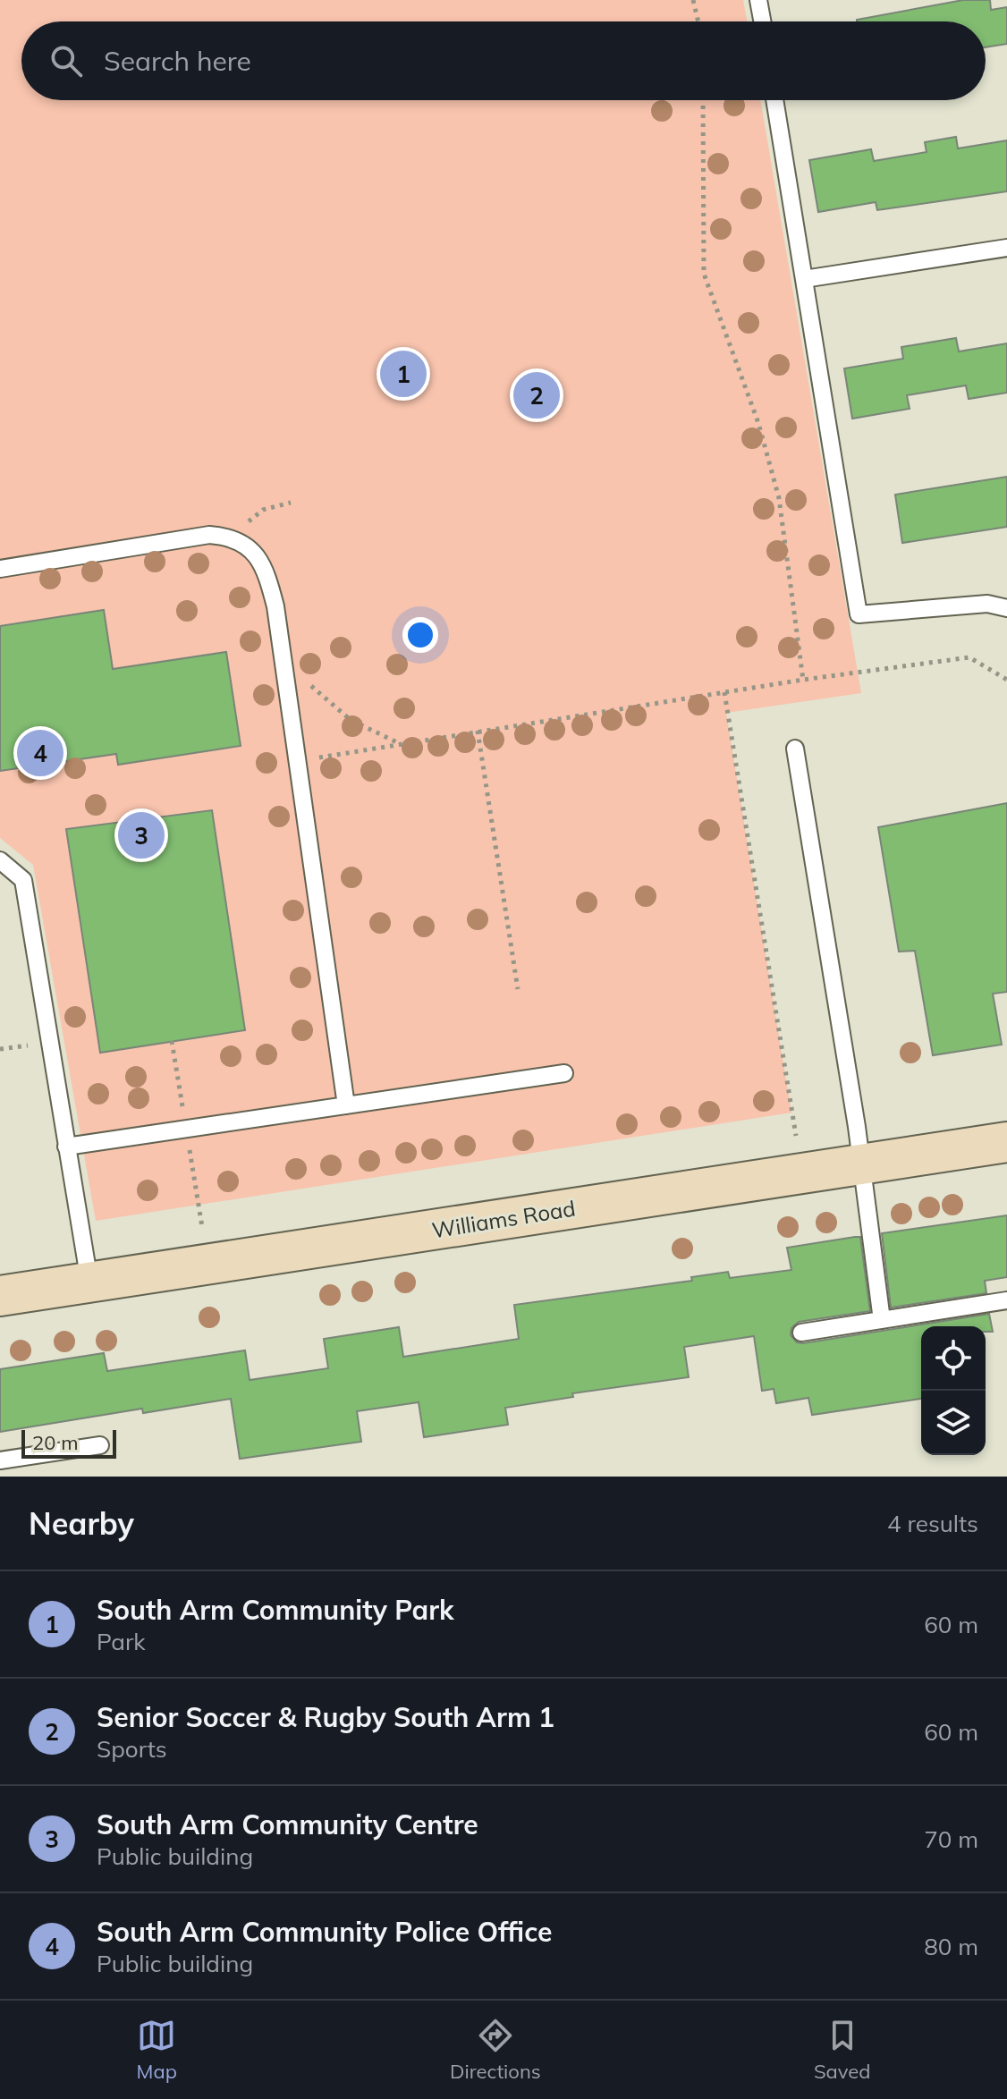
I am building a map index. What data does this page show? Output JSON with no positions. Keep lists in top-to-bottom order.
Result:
{
  "streets": {
    "street": ["Williams Road"]
  },
  "scale_bar": "20 m",
  "page": {
    "search": "Search here",
    "pins": [
      "1",
      "2",
      "4",
      "3"
    ],
    "scale": "20 m",
    "heading": ["Nearby", "4 results"],
    "list": [
      {
        "mark": "1",
        "name": "South Arm Community Park",
        "note": "Park",
        "value": "60 m"
      },
      {
        "mark": "2",
        "name": "Senior Soccer & Rugby South Arm 1",
        "note": "Sports",
        "value": "60 m"
      },
      {
        "mark": "3",
        "name": "South Arm Community Centre",
        "note": "Public building",
        "value": "70 m"
      },
      {
        "mark": "4",
        "name": "South Arm Community Police Office",
        "note": "Public building",
        "value": "80 m"
      }
    ],
    "nav": ["Map", "Directions", "Saved"]
  }
}
